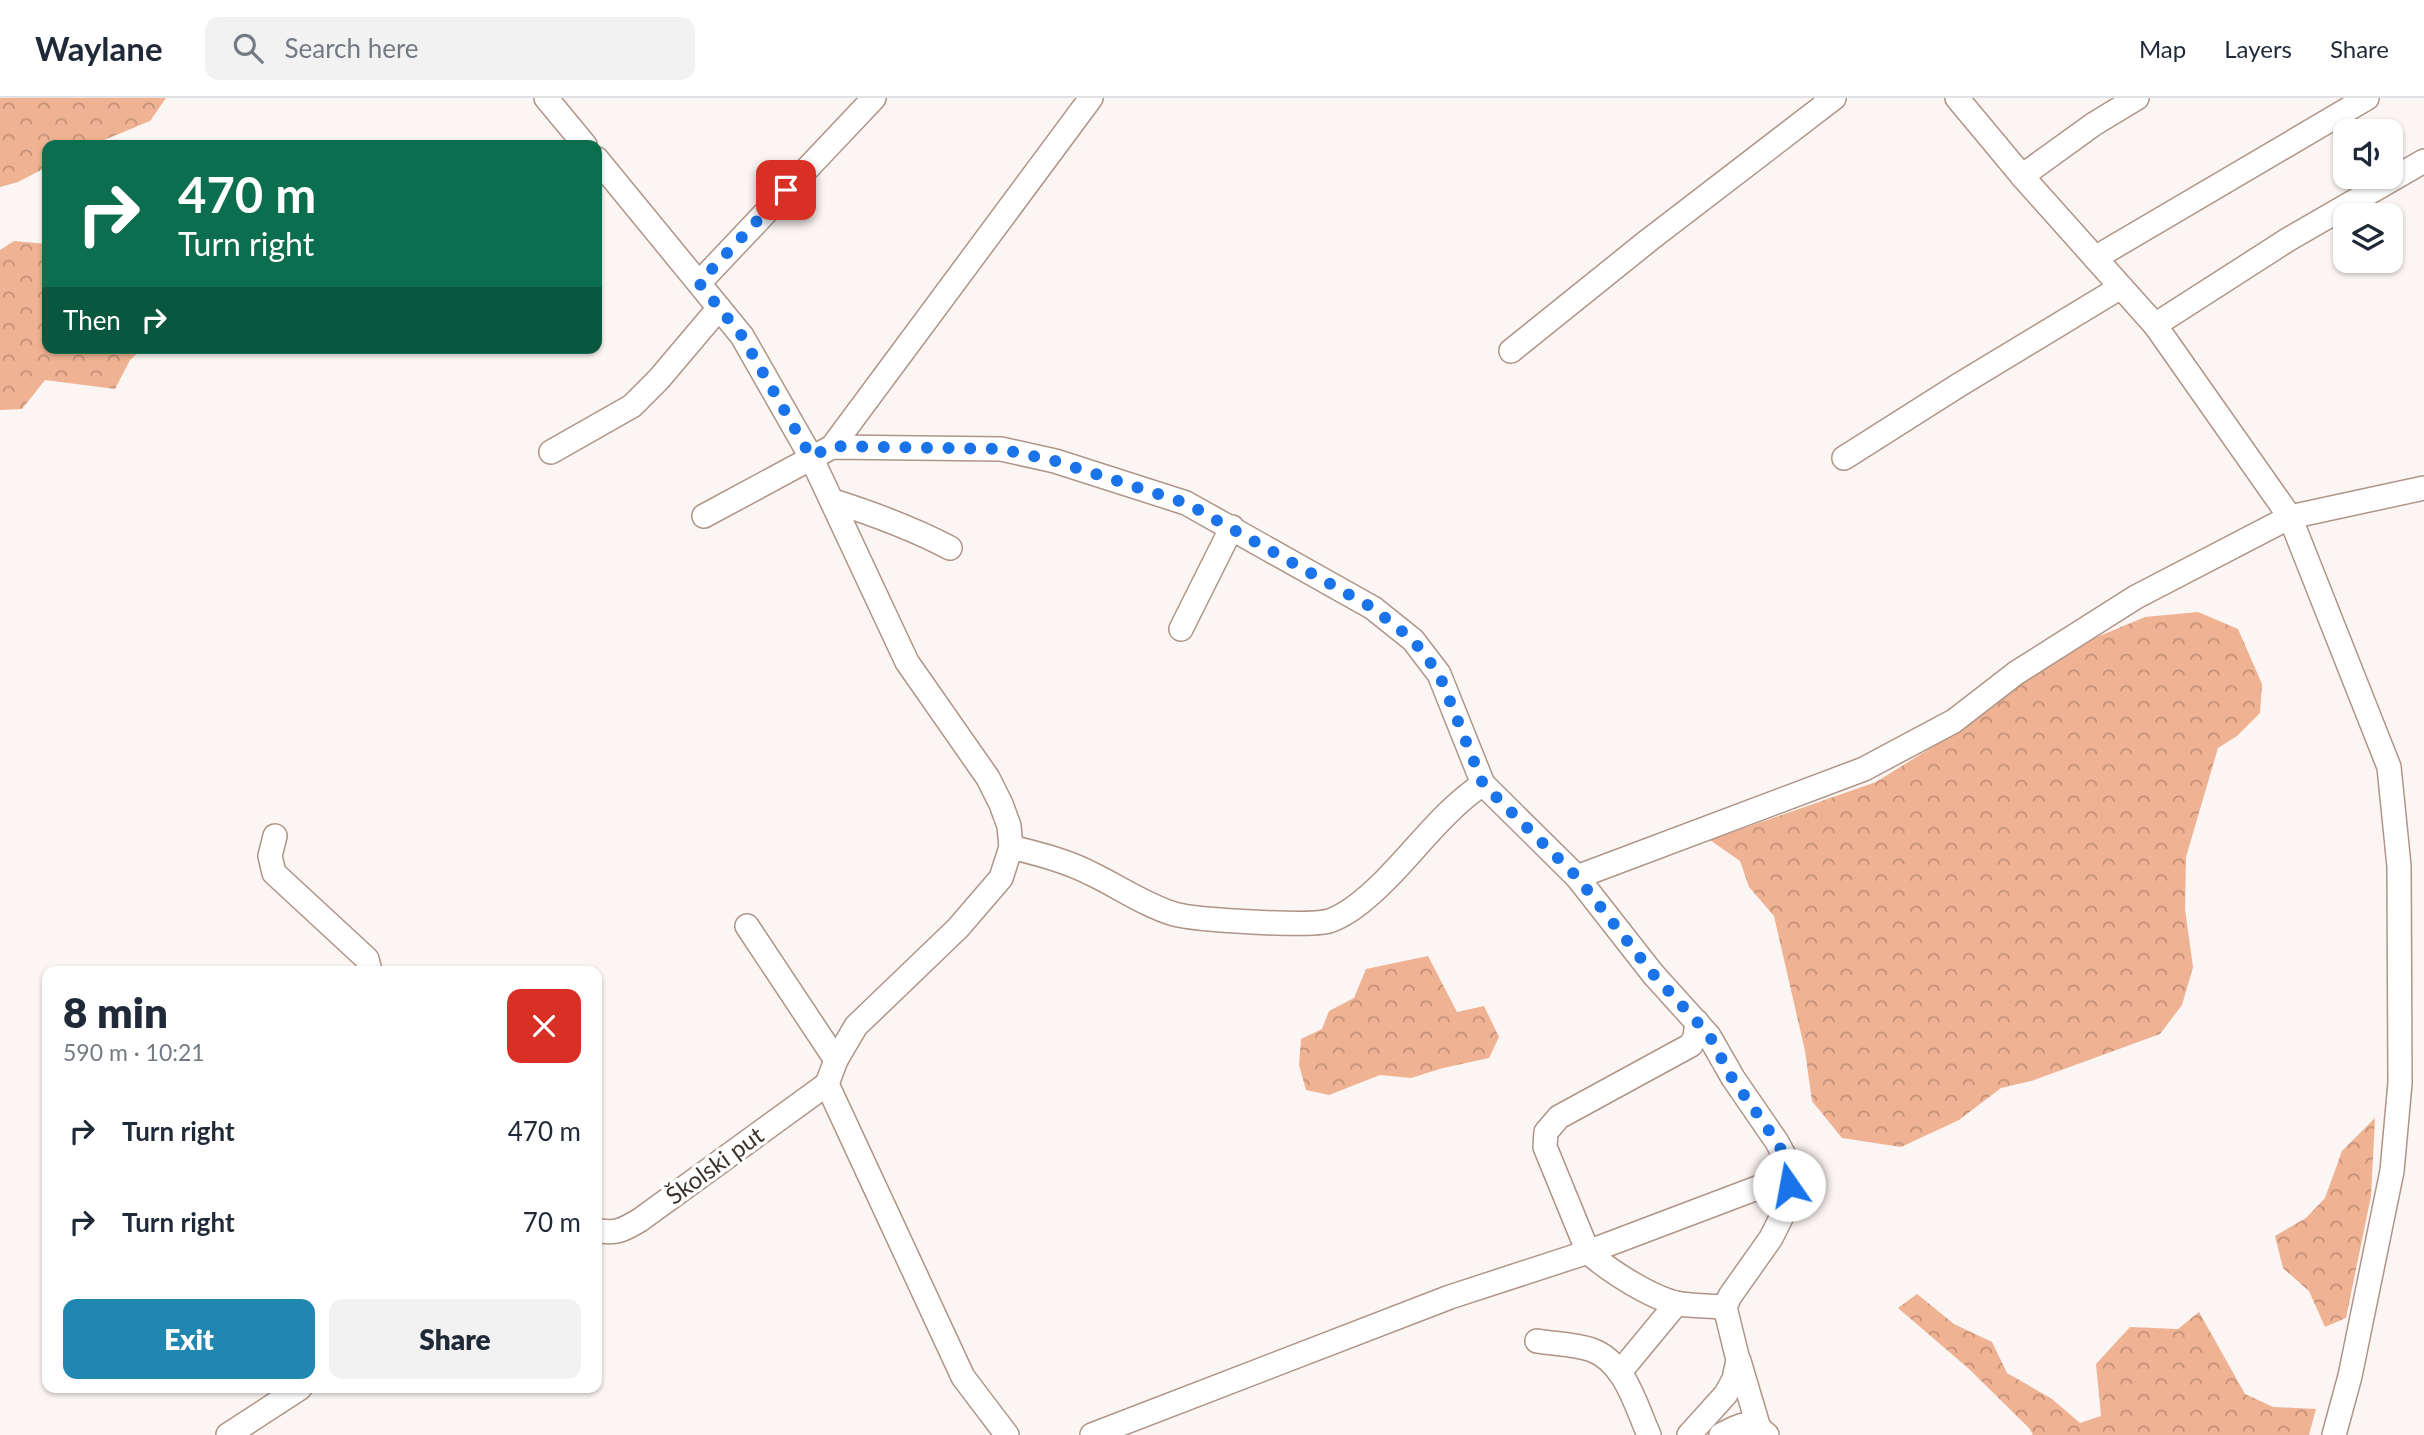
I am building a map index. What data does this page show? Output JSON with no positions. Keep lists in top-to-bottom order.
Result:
{
  "streets": {
    "street": ["Školski put"]
  },
  "page": {
    "header": "Waylane",
    "search": "Search here",
    "nav": ["Map", "Layers", "Share"],
    "turn": ["470 m", "Turn right"],
    "then": "Then",
    "heading": ["8 min", "590 m · 10:21"],
    "list": [
      {
        "name": "Turn right",
        "value": "470 m"
      },
      {
        "name": "Turn right",
        "value": "70 m"
      }
    ],
    "buttons": ["Exit", "Share"]
  }
}
